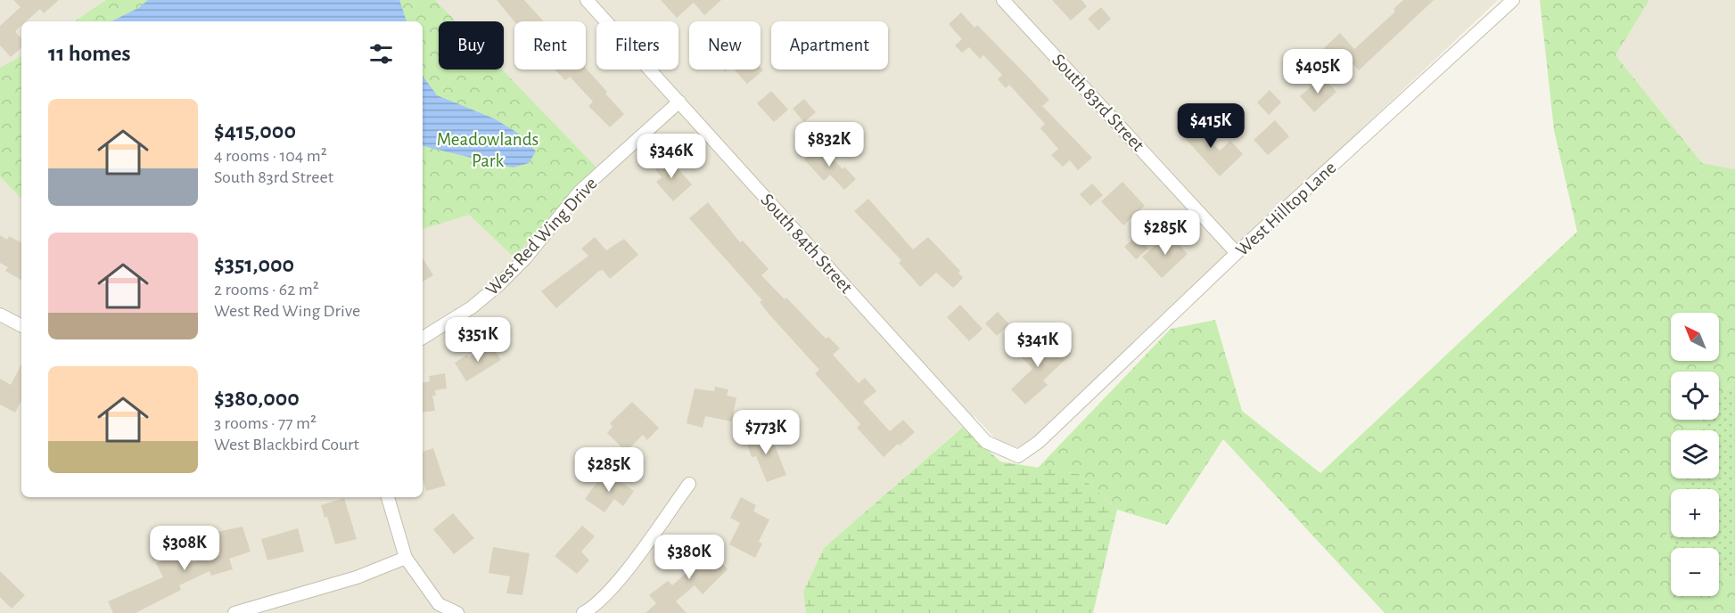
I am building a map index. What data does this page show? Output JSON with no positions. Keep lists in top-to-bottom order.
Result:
{
  "streets": {
    "street": [
      "South 83rd Street",
      "West Hilltop Lane",
      "West Red Wing Drive",
      "South 84th Street"
    ]
  },
  "crossings": [
    ["South 83rd Street", "West Hilltop Lane"],
    ["West Hilltop Lane", "South 84th Street"],
    ["West Red Wing Drive", "South 84th Street"]
  ],
  "parks": ["Meadowlands Park"],
  "north": "top left",
  "page": {
    "chip": [
      "Buy",
      "Rent",
      "Filters",
      "New",
      "Apartment"
    ],
    "heading": "11 homes",
    "price": [
      "$405K",
      "$415K",
      "$832K",
      "$346K",
      "$285K",
      "$351K",
      "$341K",
      "$773K",
      "$285K",
      "$308K",
      "$380K"
    ],
    "list": [
      {
        "name": "$415,000",
        "note": "4 rooms · 104 m² · South 83rd Street"
      },
      {
        "name": "$351,000",
        "note": "2 rooms · 62 m² · West Red Wing Drive"
      },
      {
        "name": "$380,000",
        "note": "3 rooms · 77 m² · West Blackbird Court"
      }
    ],
    "map_buttons": ["+", "−"]
  }
}
